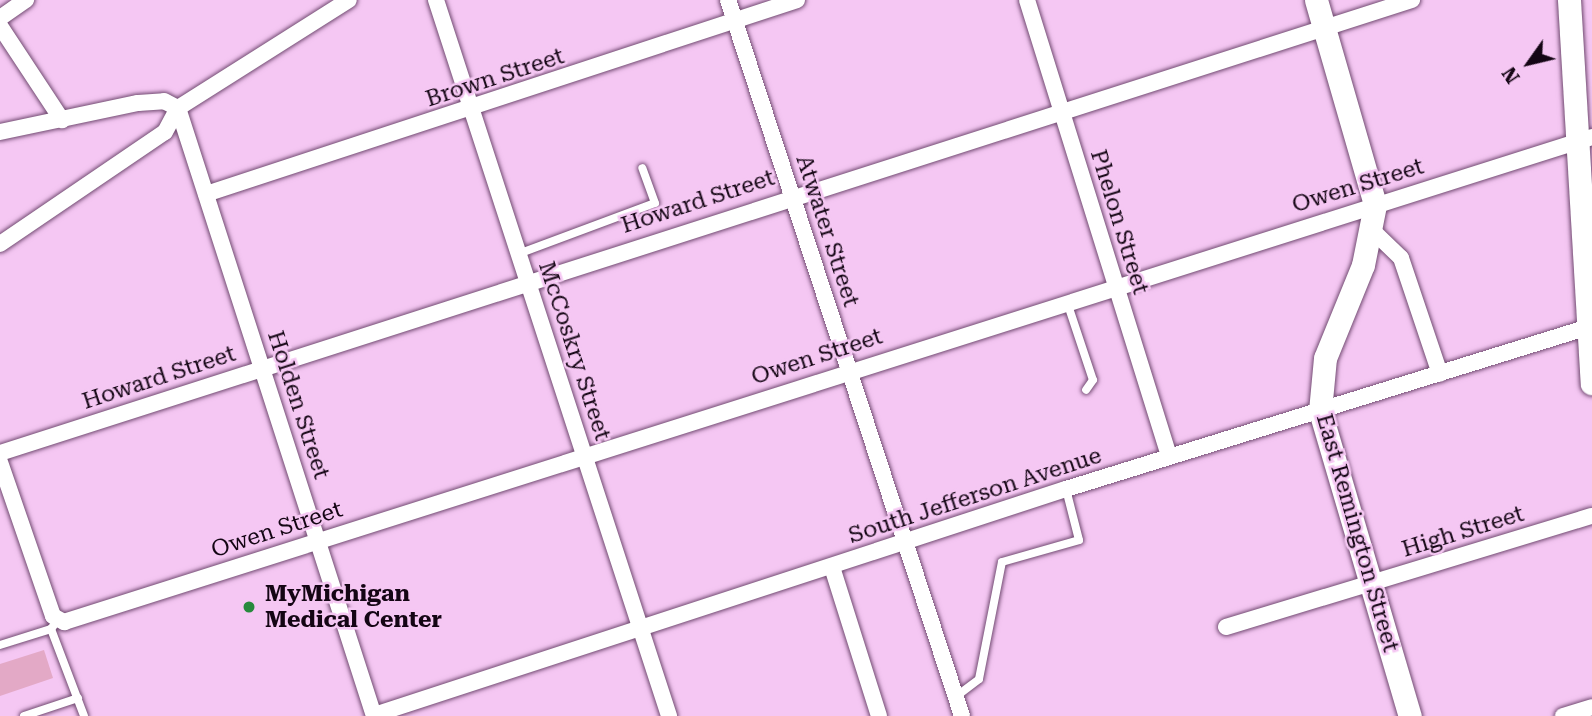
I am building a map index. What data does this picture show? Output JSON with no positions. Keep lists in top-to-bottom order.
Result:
{
  "streets": {
    "main road": ["East Remington Street"],
    "street": [
      "Brown Street",
      "Owen Street",
      "Howard Street",
      "Phelon Street",
      "Atwater Street",
      "McCoskry Street",
      "Holden Street",
      "South Jefferson Avenue",
      "High Street"
    ]
  },
  "crossings": [
    ["Brown Street", "Atwater Street"],
    ["Brown Street", "McCoskry Street"],
    ["Brown Street", "Holden Street"],
    ["Owen Street", "Phelon Street"],
    ["Owen Street", "Atwater Street"],
    ["Owen Street", "McCoskry Street"],
    ["Owen Street", "Holden Street"],
    ["Owen Street", "East Remington Street"],
    ["Howard Street", "Phelon Street"],
    ["Howard Street", "Atwater Street"],
    ["Howard Street", "McCoskry Street"],
    ["Howard Street", "Holden Street"],
    ["Howard Street", "East Remington Street"],
    ["Phelon Street", "South Jefferson Avenue"],
    ["Atwater Street", "South Jefferson Avenue"],
    ["McCoskry Street", "South Jefferson Avenue"],
    ["Holden Street", "South Jefferson Avenue"],
    ["South Jefferson Avenue", "East Remington Street"],
    ["High Street", "East Remington Street"]
  ],
  "places": ["MyMichigan Medical Center"],
  "north": "bottom left"
}
